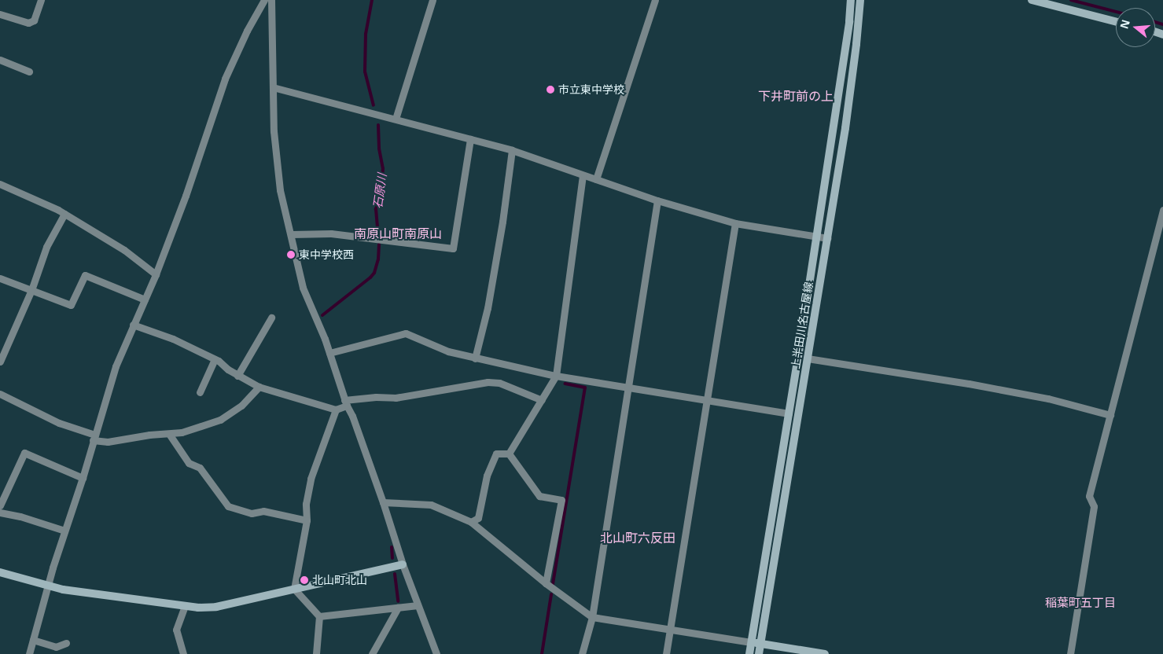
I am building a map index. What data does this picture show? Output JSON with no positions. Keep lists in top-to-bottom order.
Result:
{
  "streets": {
    "main road": ["上半田川名古屋線"]
  },
  "districts": [
    "下井町前の上",
    "南原山町南原山",
    "北山町六反田",
    "稲葉町五丁目"
  ],
  "water": ["石原川"],
  "places": ["市立東中学校", "東中学校西", "北山町北山"],
  "north": "left"
}
